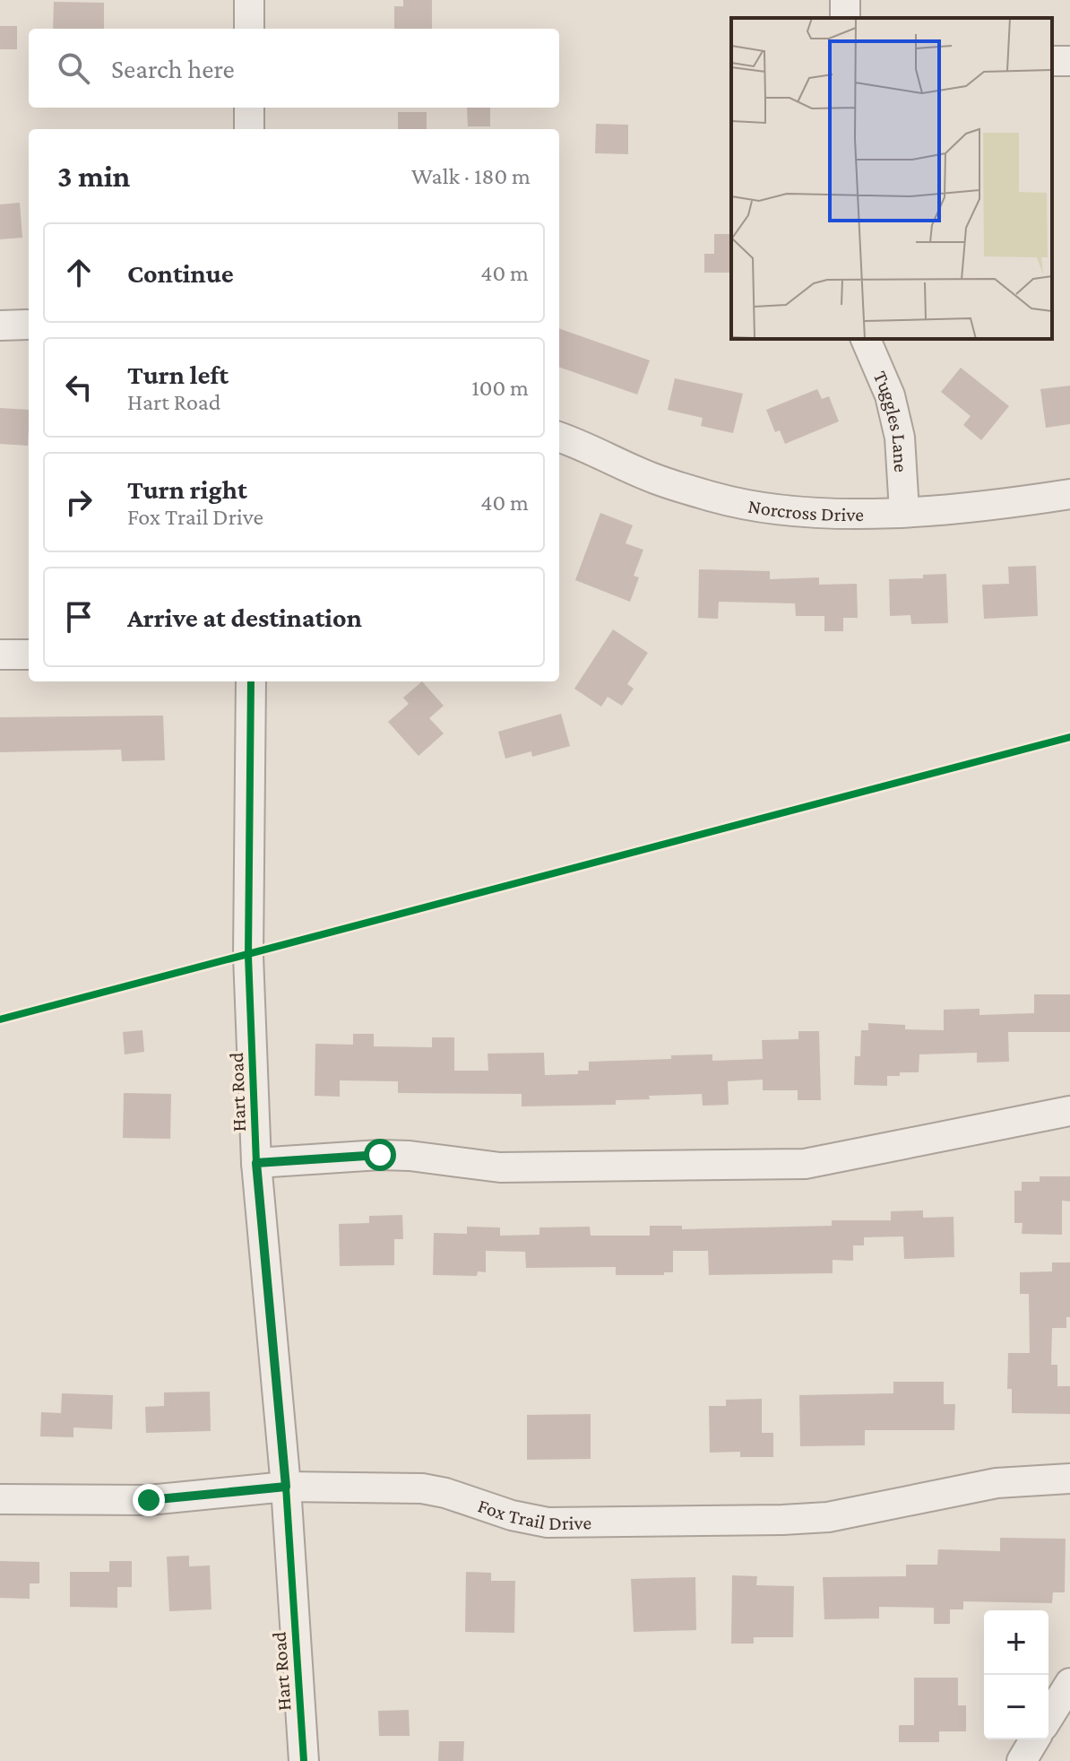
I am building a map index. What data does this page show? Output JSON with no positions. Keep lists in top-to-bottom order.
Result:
{
  "streets": {
    "street": [
      "Tuggles Lane",
      "Norcross Drive",
      "Hart Road",
      "Fox Trail Drive"
    ]
  },
  "crossings": [
    ["Tuggles Lane", "Norcross Drive"],
    ["Hart Road", "Fox Trail Drive"]
  ],
  "page": {
    "search": "Search here",
    "heading": ["3 min", "Walk · 180 m"],
    "list": [
      ["Continue", "40 m"],
      ["Turn left", "Hart Road", "100 m"],
      ["Turn right", "Fox Trail Drive", "40 m"],
      "Arrive at destination"
    ],
    "map_buttons": ["+", "−"]
  }
}
